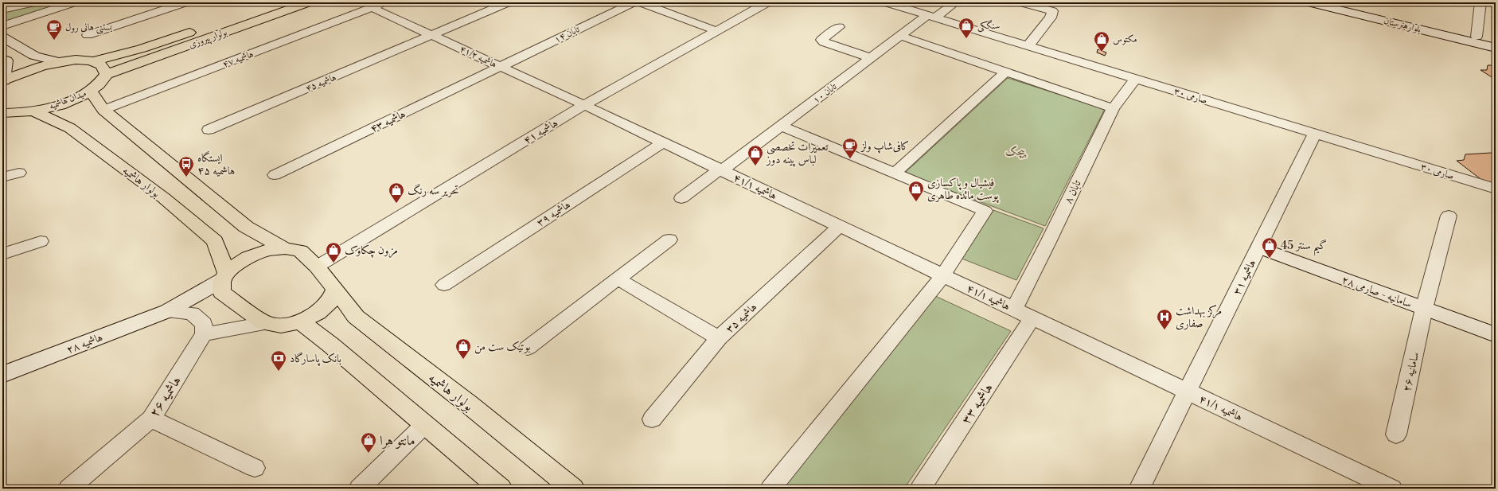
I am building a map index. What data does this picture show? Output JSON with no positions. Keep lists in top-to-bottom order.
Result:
{
  "streets": {
    "main road": [
      "بلوارهنرستان",
      "بولوار پیروزی",
      "میدان هاشمیه",
      "بولوار هاشمیه",
      "سامانیه - صارمی ۲۸",
      "هاشمیه ۲۸"
    ],
    "street": [
      "تابان ۱۴",
      "هاشمیه ۴۱/۲",
      "هاشمیه ۴۷",
      "هاشمیه ۴۵",
      "تابان ۱۰",
      "صارمی ۳۰",
      "هاشمیه ۴۳",
      "هاشمیه ۴۱",
      "هاشمیه ۴۱/۱",
      "تابان ۸",
      "هاشمیه ۳۹",
      "هاشمیه ۳۱",
      "هاشمیه ۳۵",
      "سامانیه ۲۶",
      "هاشمیه ۲۶",
      "هاشمیه ۳۳"
    ]
  },
  "crossings": [
    ["تابان ۱۴", "هاشمیه ۴۱/۲"],
    ["تابان ۱۴", "هاشمیه ۴۳"],
    ["بولوار پیروزی", "میدان هاشمیه"],
    ["هاشمیه ۴۱/۲", "هاشمیه ۴۷"],
    ["هاشمیه ۴۱/۲", "هاشمیه ۴۵"],
    ["هاشمیه ۴۱/۲", "هاشمیه ۴۳"],
    ["هاشمیه ۴۱/۲", "هاشمیه ۴۱"],
    ["هاشمیه ۴۱/۲", "هاشمیه ۴۱/۱"],
    ["تابان ۱۰", "صارمی ۳۰"],
    ["تابان ۱۰", "هاشمیه ۴۱/۱"],
    ["صارمی ۳۰", "تابان ۸"],
    ["صارمی ۳۰", "هاشمیه ۳۱"],
    ["میدان هاشمیه", "بولوار هاشمیه"],
    ["هاشمیه ۴۱", "بولوار هاشمیه"],
    ["هاشمیه ۴۱", "هاشمیه ۴۱/۱"],
    ["هاشمیه ۴۱", "هاشمیه ۲۸"],
    ["بولوار هاشمیه", "هاشمیه ۲۸"],
    ["هاشمیه ۴۱/۱", "تابان ۸"],
    ["هاشمیه ۴۱/۱", "هاشمیه ۳۹"],
    ["هاشمیه ۴۱/۱", "هاشمیه ۳۱"],
    ["هاشمیه ۴۱/۱", "هاشمیه ۳۵"],
    ["هاشمیه ۴۱/۱", "هاشمیه ۳۳"],
    ["هاشمیه ۳۱", "سامانیه - صارمی ۲۸"],
    ["سامانیه - صارمی ۲۸", "سامانیه ۲۶"],
    ["هاشمیه ۲۸", "هاشمیه ۲۶"]
  ],
  "parks": ["پیچک"],
  "places": {
    "shop": [
      "سنگکی",
      "مکتوس",
      "تعمیرات تخصصی لباس پینه دوز",
      "فیشیال و پاکسازی پوست مائده طاهری",
      "تحریر سه رنگ",
      "گیم سنتر 45",
      "مزون چکاوک",
      "بوتیک ست من",
      "مانتو هرا"
    ],
    "cafe": ["بستنی هانی رول", "کافی‌شاپ ولز"],
    "bus stop": ["ایستگاه هاشمیه ۴۵"],
    "hospital": ["مرکز بهداشت صفاری"],
    "bank": ["بانک پاسارگاد"]
  }
}
